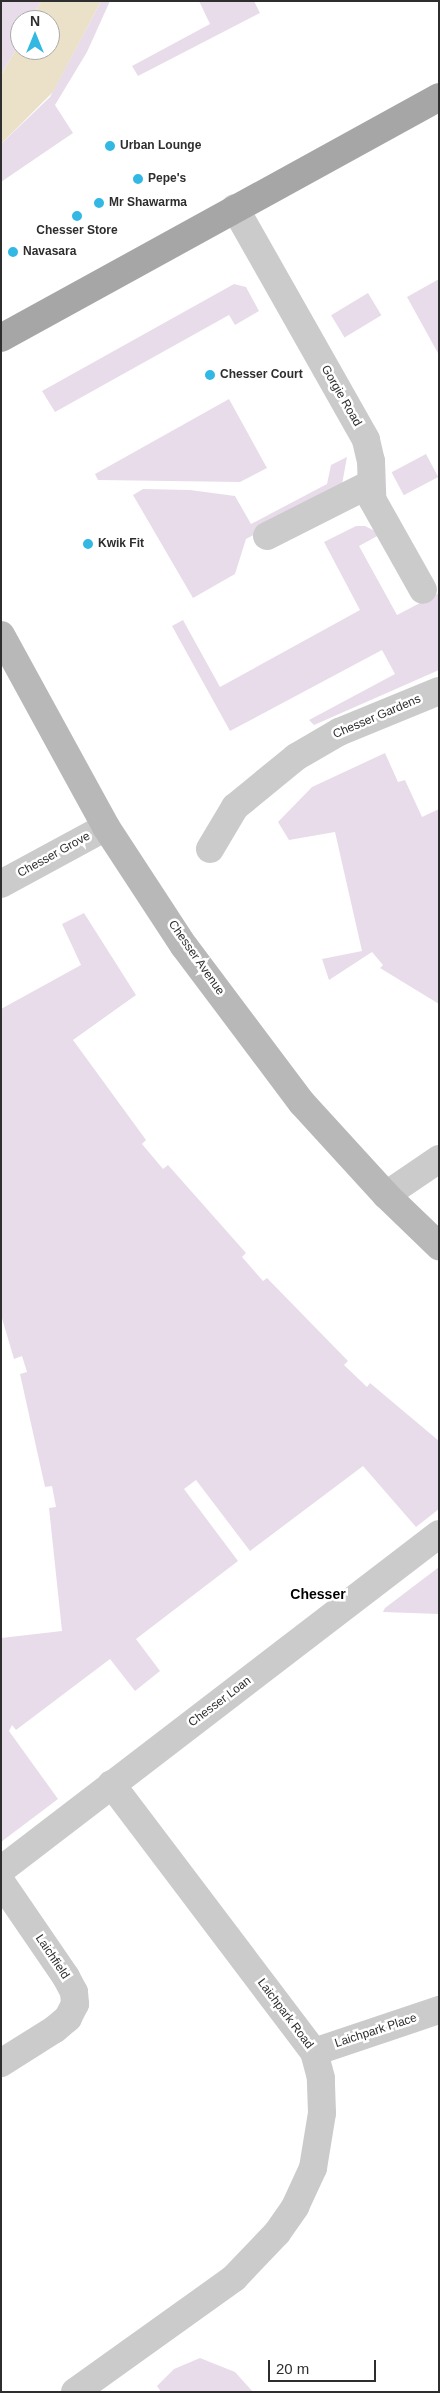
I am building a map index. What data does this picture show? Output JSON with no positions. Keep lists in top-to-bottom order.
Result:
{
  "streets": {
    "street": [
      "Gorgie Road",
      "Chesser Gardens",
      "Chesser Grove",
      "Chesser Avenue",
      "Chesser Loan",
      "Laichfield",
      "Laichpark Road",
      "Laichpark Place"
    ]
  },
  "crossings": [
    ["Chesser Grove", "Chesser Avenue"],
    ["Chesser Loan", "Laichpark Road"],
    ["Laichpark Road", "Laichpark Place"]
  ],
  "districts": ["Chesser"],
  "places": [
    "Urban Lounge",
    "Pepe's",
    "Mr Shawarma",
    "Chesser Store",
    "Navasara",
    "Chesser Court",
    "Kwik Fit"
  ],
  "scale_bar": "20 m",
  "north": "top"
}
